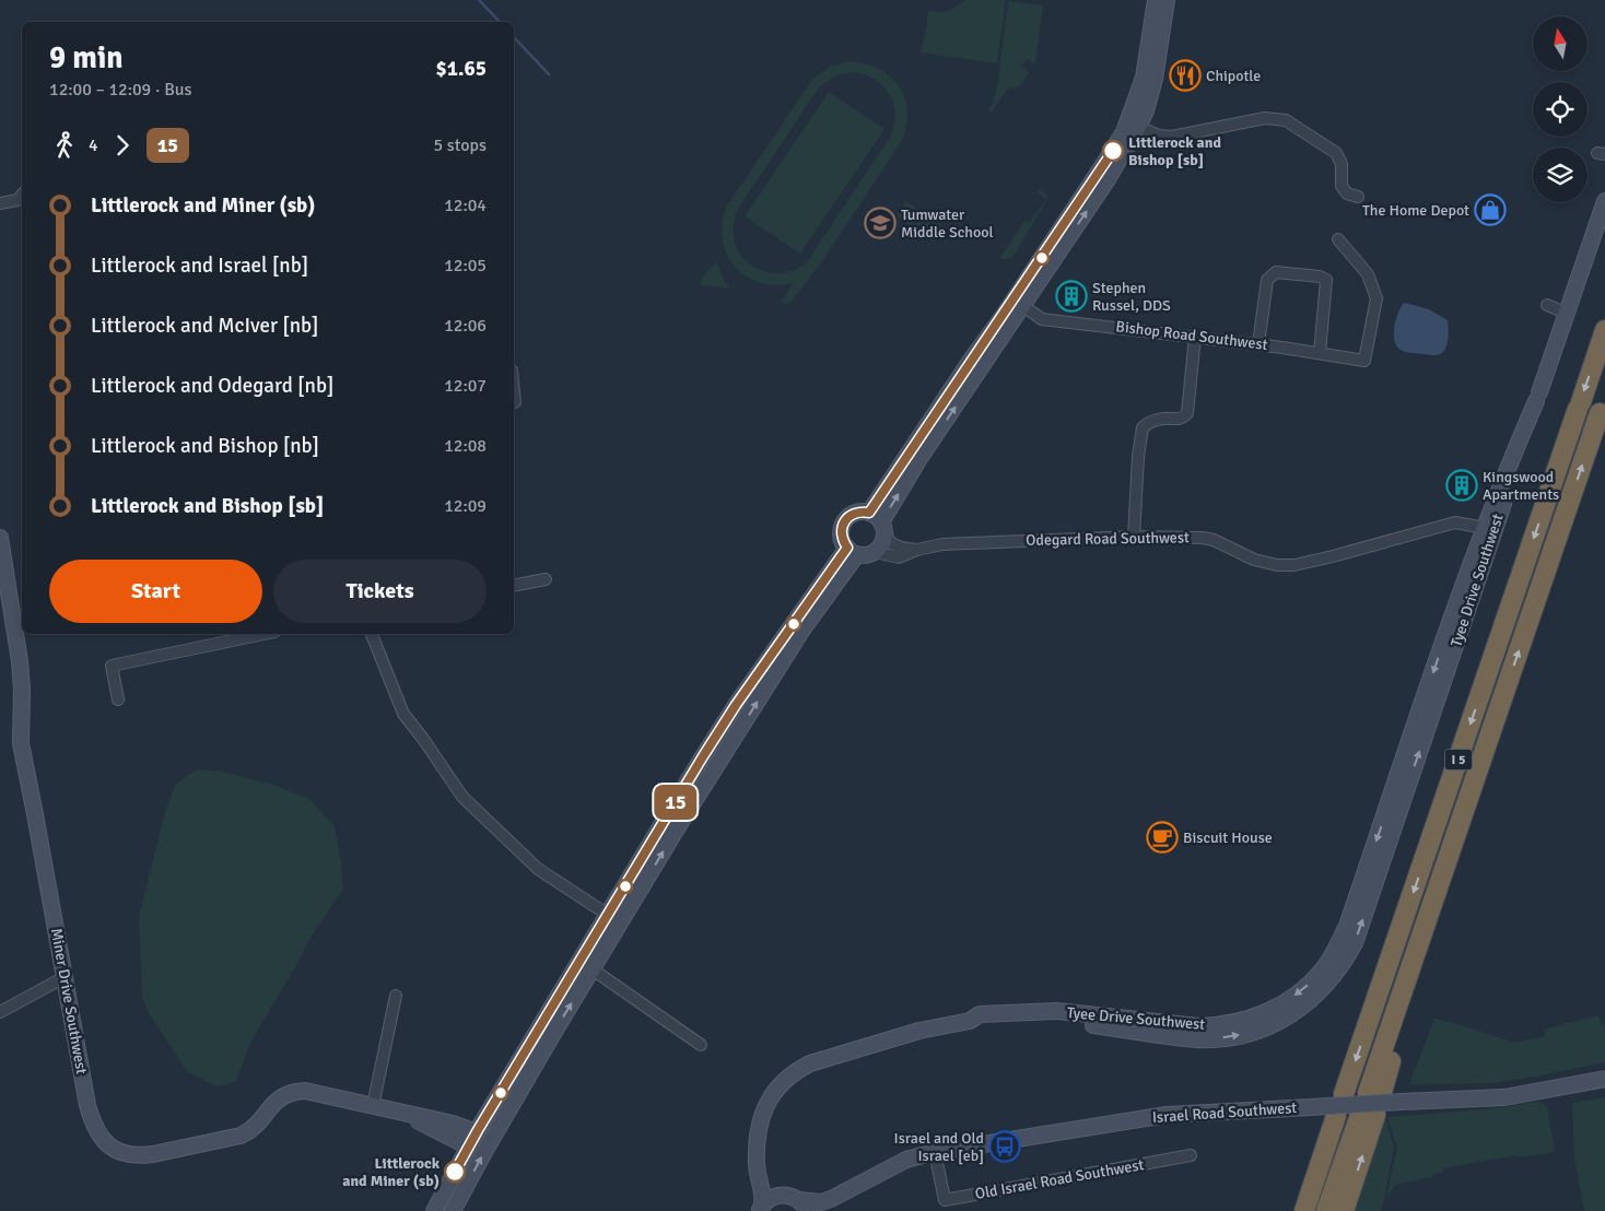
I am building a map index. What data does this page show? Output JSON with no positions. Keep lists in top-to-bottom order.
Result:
{
  "streets": {
    "highway": ["I 5"],
    "street": [
      "Bishop Road Southwest",
      "Odegard Road Southwest",
      "Tyee Drive Southwest",
      "Miner Drive Southwest",
      "Israel Road Southwest",
      "Old Israel Road Southwest"
    ]
  },
  "crossings": [
    ["Odegard Road Southwest", "Tyee Drive Southwest"],
    ["Tyee Drive Southwest", "Israel Road Southwest"],
    ["Israel Road Southwest", "Old Israel Road Southwest"]
  ],
  "places": {
    "restaurant": ["Chipotle"],
    "other": ["Littlerock and Bishop [sb]", "Littlerock and Miner (sb)"],
    "shop": ["The Home Depot"],
    "school or university": ["Tumwater Middle School"],
    "building": ["Stephen Russel, DDS", "Kingswood Apartments"],
    "cafe": ["Biscuit House"],
    "bus stop": ["Israel and Old Israel [eb]"]
  },
  "lines": ["bus line 15"],
  "north": "top",
  "page": {
    "on_map": "15",
    "heading": ["9 min", "12:00 – 12:09 · Bus", "$1.65"],
    "legs": ["4", "15", "5 stops"],
    "list": [
      {
        "name": "Littlerock and Miner (sb)",
        "value": "12:04"
      },
      {
        "name": "Littlerock and Israel [nb]",
        "value": "12:05"
      },
      {
        "name": "Littlerock and McIver [nb]",
        "value": "12:06"
      },
      {
        "name": "Littlerock and Odegard [nb]",
        "value": "12:07"
      },
      {
        "name": "Littlerock and Bishop [nb]",
        "value": "12:08"
      },
      {
        "name": "Littlerock and Bishop [sb]",
        "value": "12:09"
      }
    ],
    "buttons": ["Start", "Tickets"]
  }
}
